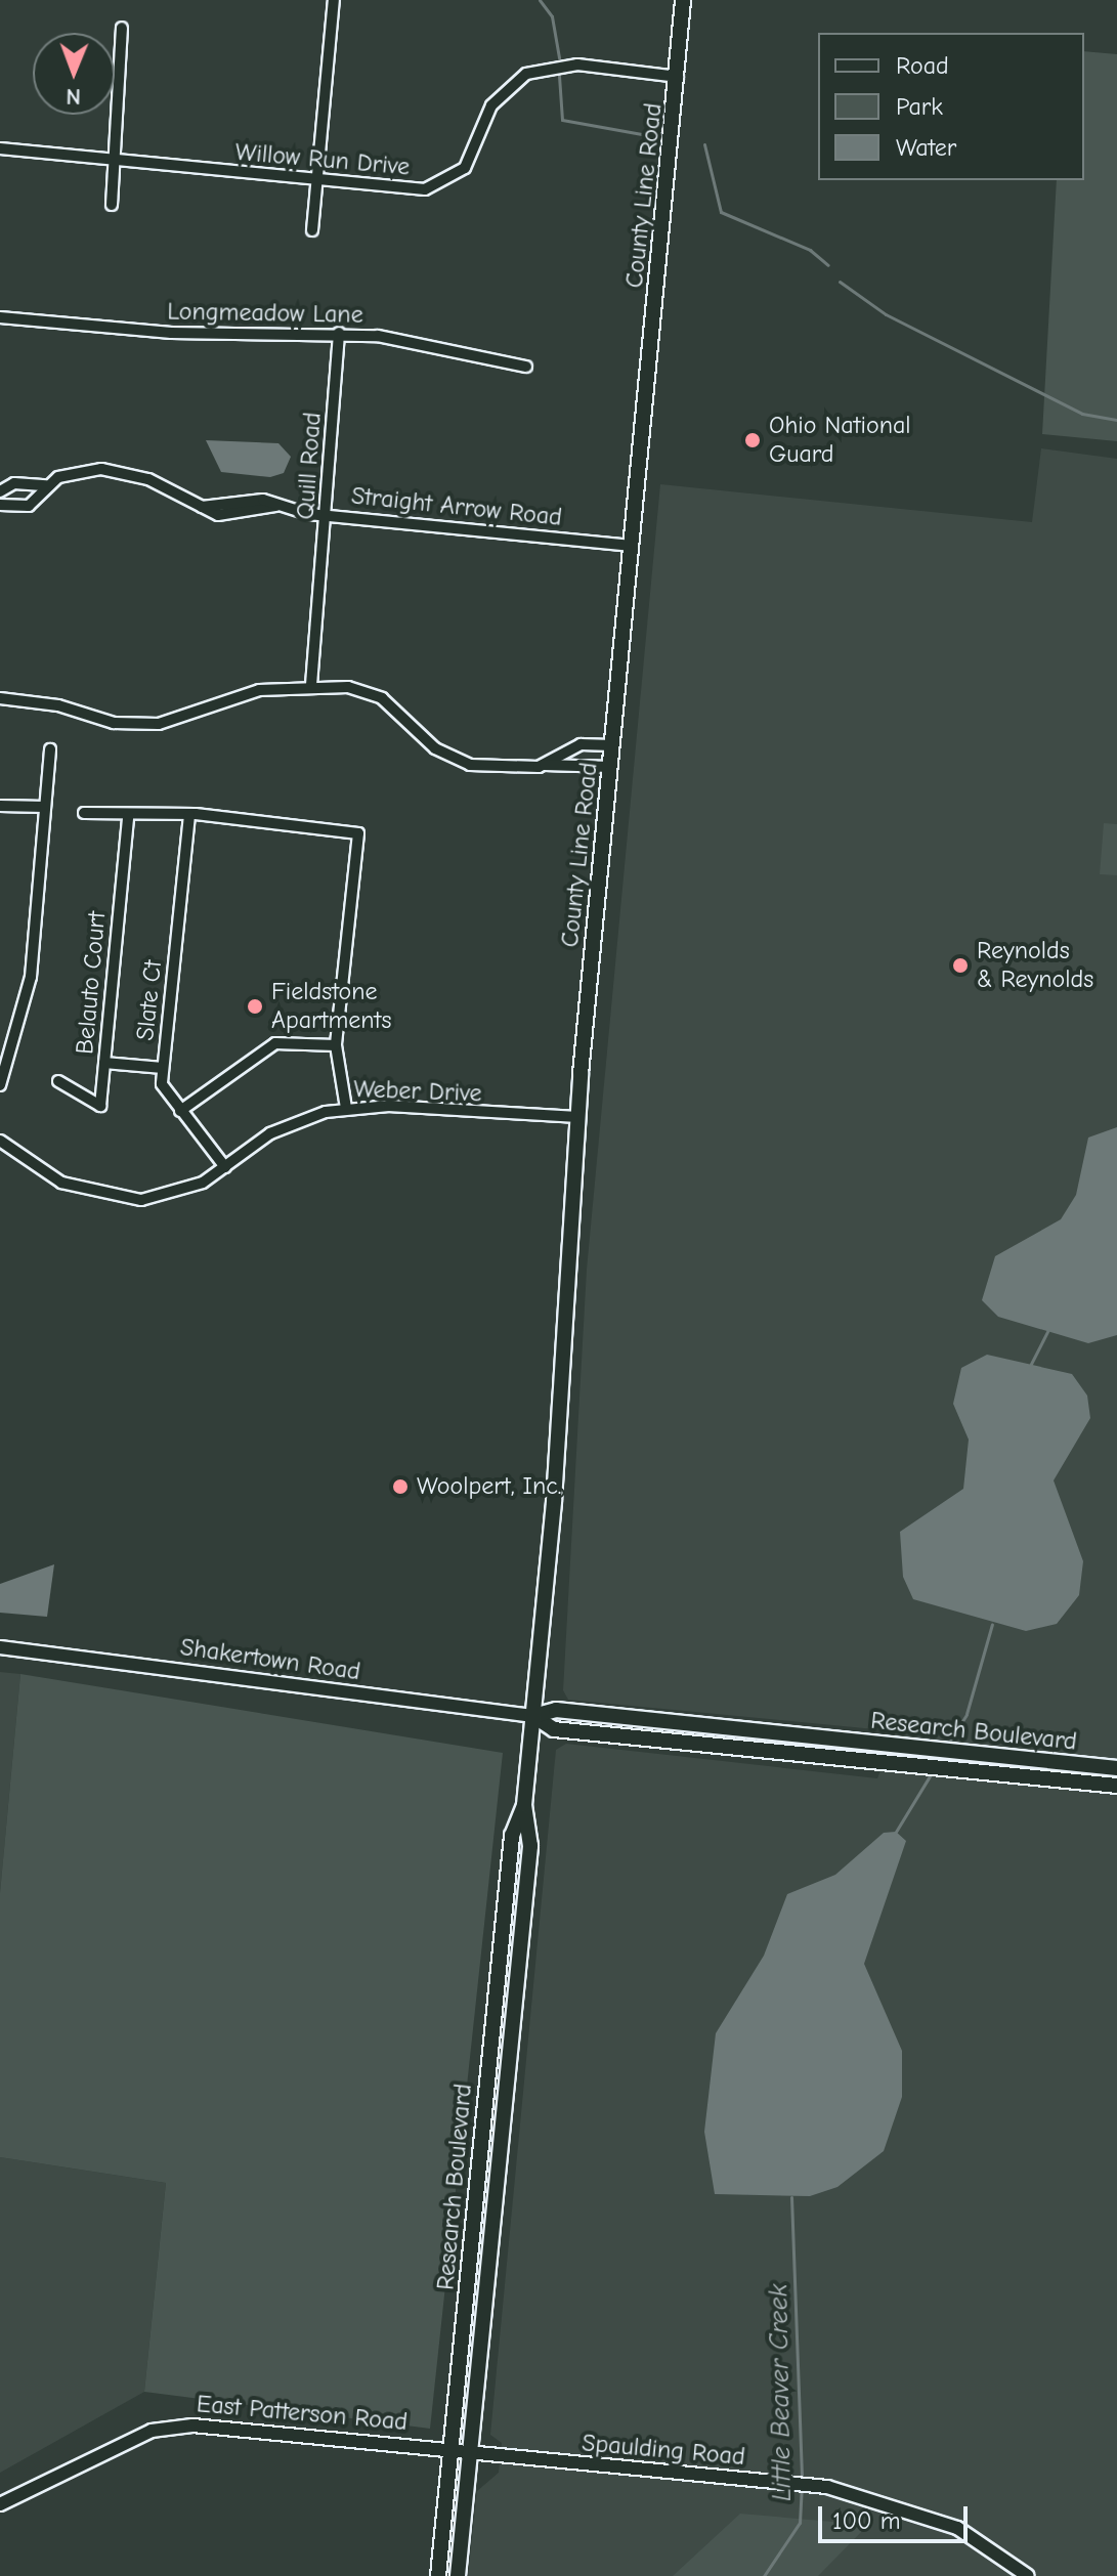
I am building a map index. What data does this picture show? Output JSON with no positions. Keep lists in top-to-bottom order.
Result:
{
  "streets": {
    "main road": ["County Line Road", "Research Boulevard"],
    "street": [
      "Willow Run Drive",
      "Longmeadow Lane",
      "Quill Road",
      "Straight Arrow Road",
      "Belauto Court",
      "Slate Ct",
      "Weber Drive",
      "Shakertown Road",
      "East Patterson Road",
      "Spaulding Road"
    ]
  },
  "crossings": [
    ["Willow Run Drive", "County Line Road"],
    ["County Line Road", "Straight Arrow Road"],
    ["County Line Road", "Weber Drive"],
    ["County Line Road", "Shakertown Road"],
    ["County Line Road", "Research Boulevard"],
    ["Longmeadow Lane", "Quill Road"],
    ["Quill Road", "Straight Arrow Road"],
    ["Slate Ct", "Weber Drive"],
    ["Shakertown Road", "Research Boulevard"],
    ["Research Boulevard", "East Patterson Road"],
    ["Research Boulevard", "Spaulding Road"],
    ["East Patterson Road", "Spaulding Road"]
  ],
  "water": ["Little Beaver Creek"],
  "places": [
    "Ohio National Guard",
    "Reynolds & Reynolds",
    "Fieldstone Apartments",
    "Woolpert, Inc."
  ],
  "legend": ["Road", "Park", "Water"],
  "scale_bar": "100 m",
  "north": "bottom"
}
